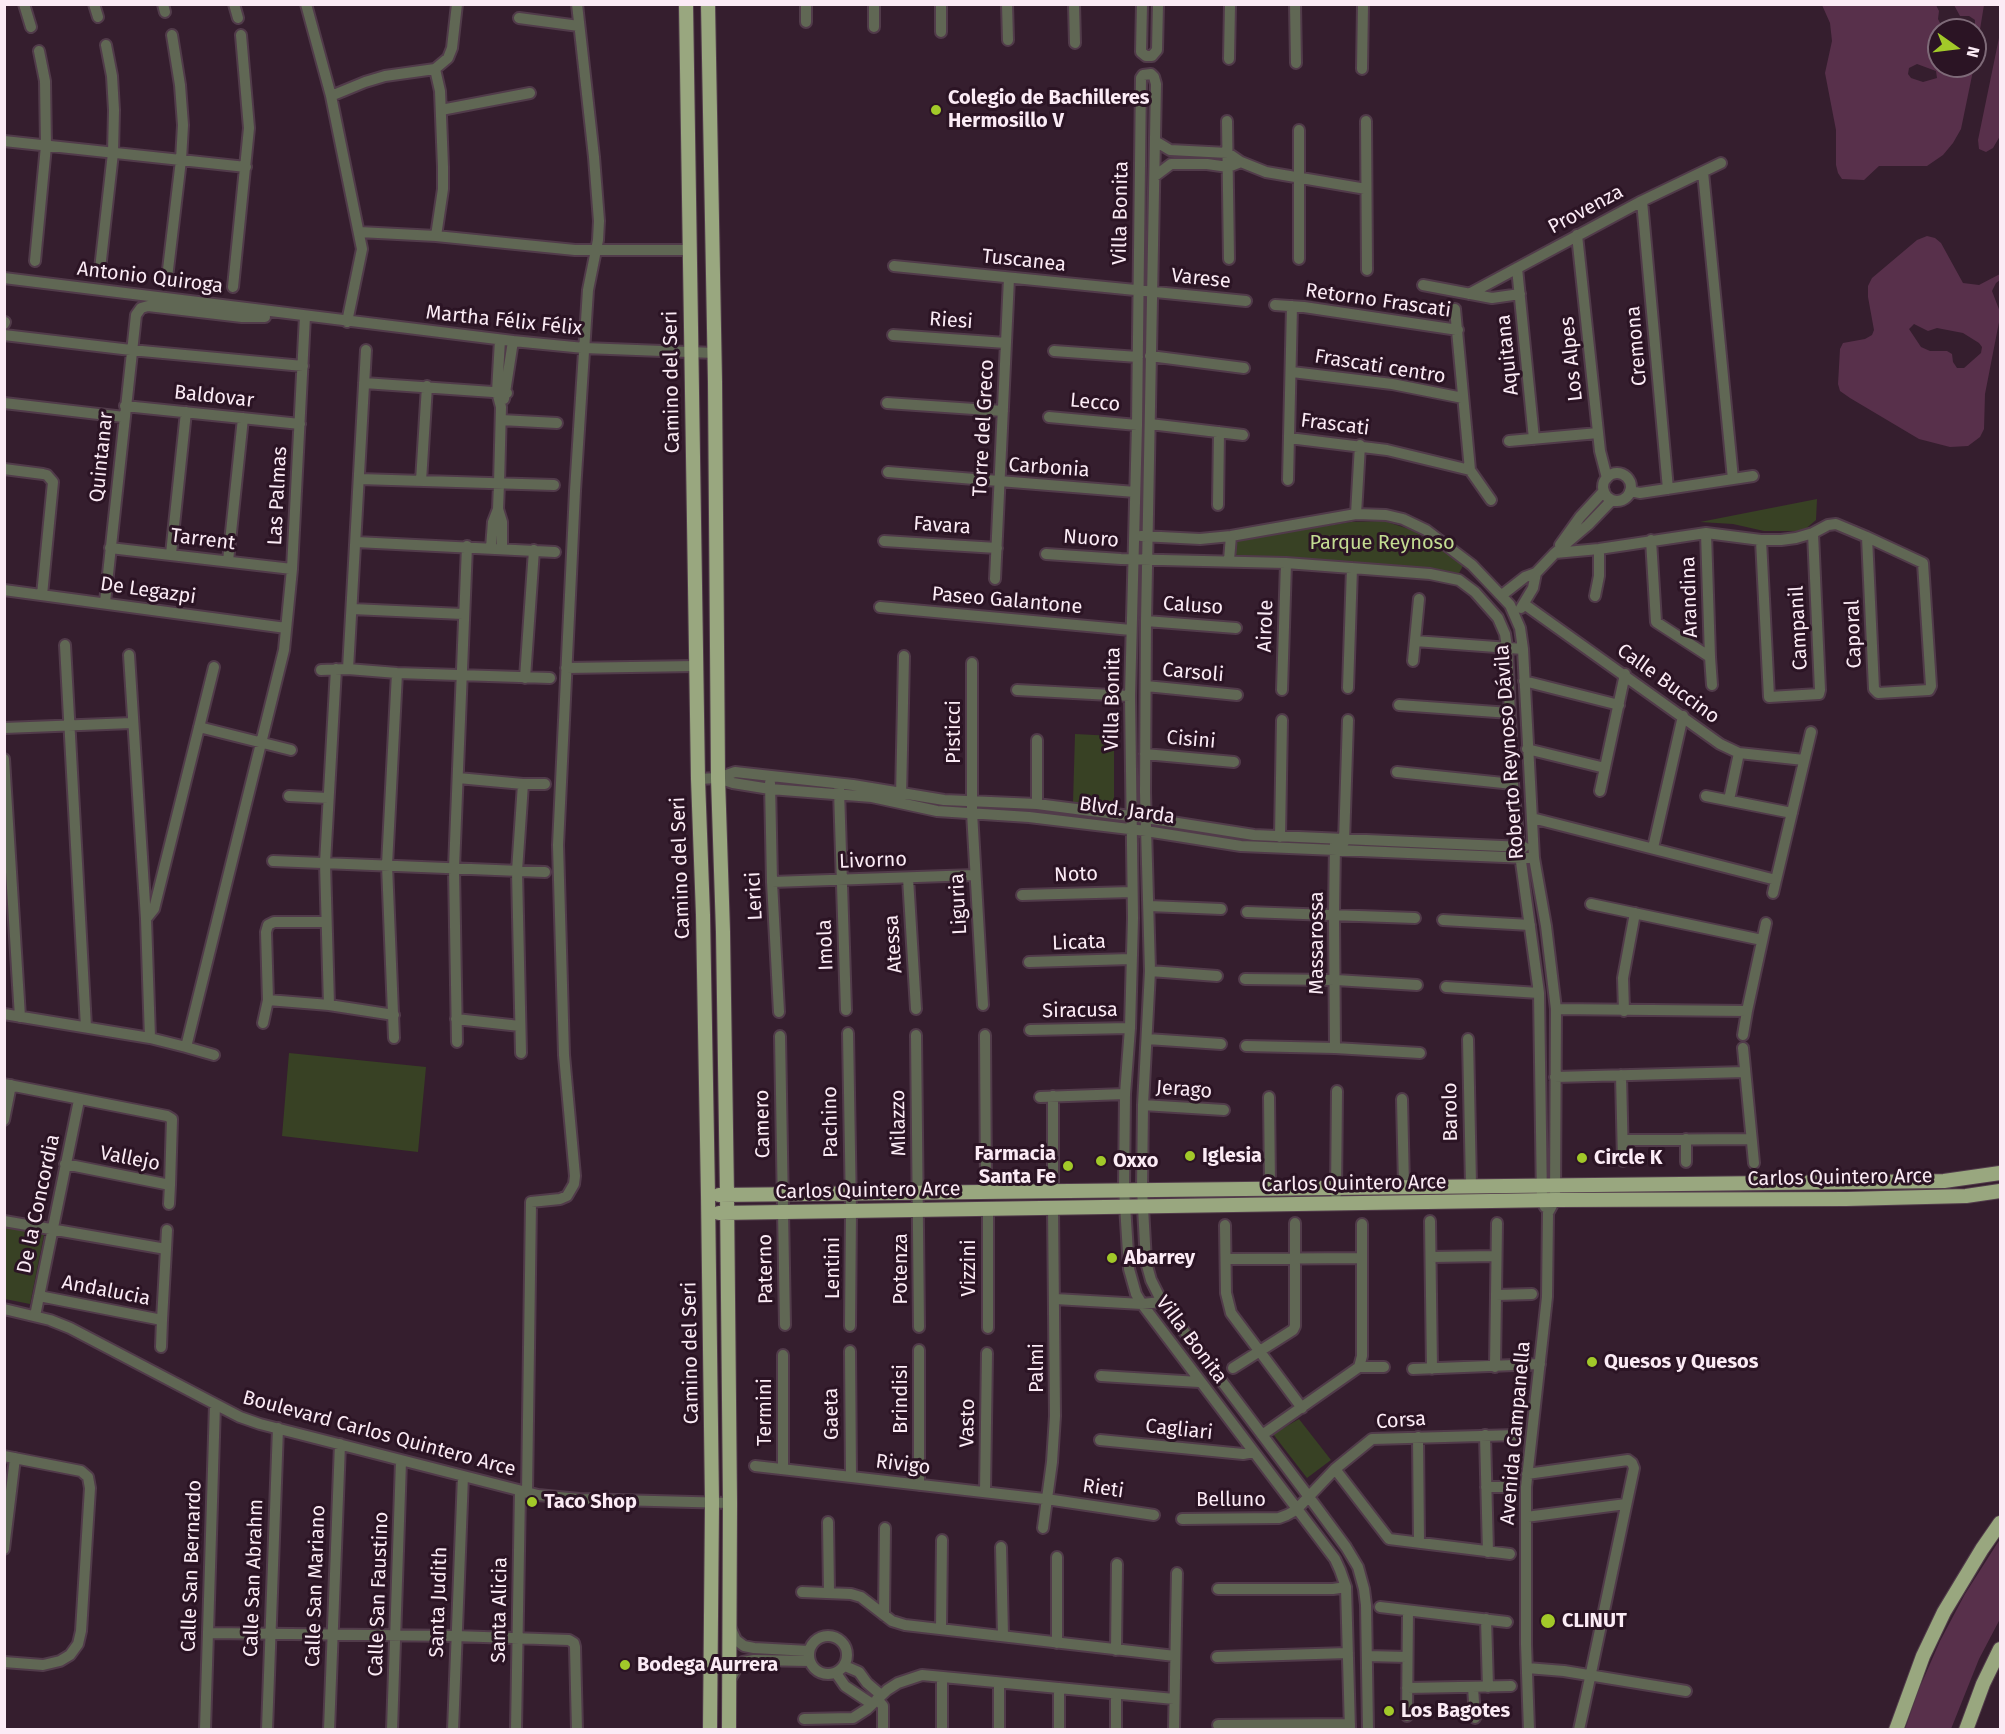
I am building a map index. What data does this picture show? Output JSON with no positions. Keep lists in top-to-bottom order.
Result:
{
  "streets": {
    "main road": ["Camino del Seri", "Carlos Quintero Arce"],
    "street": [
      "Provenza",
      "Villa Bonita",
      "Tuscanea",
      "Antonio Quiroga",
      "Varese",
      "Retorno Frascati",
      "Martha Félix Félix",
      "Riesi",
      "Cremona",
      "Aquitana",
      "Los Alpes",
      "Frascati centro",
      "Baldovar",
      "Lecco",
      "Frascati",
      "Torre del Greco",
      "Quintanar",
      "Carbonia",
      "Las Palmas",
      "Favara",
      "Nuoro",
      "Tarrent",
      "De Legazpi",
      "Arandina",
      "Paseo Galantone",
      "Caluso",
      "Airole",
      "Campanil",
      "Caporal",
      "Carsoli",
      "Calle Buccino",
      "Pisticci",
      "Cisini",
      "Roberto Reynoso Dávila",
      "Blvd. Jarda",
      "Livorno",
      "Noto",
      "Lerici",
      "Liguria",
      "Licata",
      "Massarossa",
      "Atessa",
      "Imola",
      "Siracusa",
      "Jerago",
      "Barolo",
      "Pachino",
      "Milazzo",
      "Camero",
      "Vallejo",
      "De la Concordia",
      "Lentini",
      "Vizzini",
      "Paterno",
      "Potenza",
      "Andalucia",
      "Palmi",
      "Brindisi",
      "Termini",
      "Gaeta",
      "Corsa",
      "Vasto",
      "Cagliari",
      "Avenida Campanella",
      "Boulevard Carlos Quintero Arce",
      "Rivigo",
      "Rieti",
      "Belluno",
      "Calle San Bernardo",
      "Calle San Abrahm",
      "Calle San Mariano",
      "Calle San Faustino",
      "Santa Judith",
      "Santa Alicia"
    ]
  },
  "crossings": [
    ["Provenza", "Cremona"],
    ["Provenza", "Aquitana"],
    ["Provenza", "Los Alpes"],
    ["Villa Bonita", "Tuscanea"],
    ["Villa Bonita", "Varese"],
    ["Villa Bonita", "Lecco"],
    ["Villa Bonita", "Carbonia"],
    ["Villa Bonita", "Nuoro"],
    ["Villa Bonita", "Paseo Galantone"],
    ["Villa Bonita", "Caluso"],
    ["Villa Bonita", "Carsoli"],
    ["Villa Bonita", "Cisini"],
    ["Villa Bonita", "Roberto Reynoso Dávila"],
    ["Villa Bonita", "Blvd. Jarda"],
    ["Villa Bonita", "Noto"],
    ["Villa Bonita", "Licata"],
    ["Villa Bonita", "Siracusa"],
    ["Villa Bonita", "Jerago"],
    ["Villa Bonita", "Carlos Quintero Arce"],
    ["Villa Bonita", "Corsa"],
    ["Villa Bonita", "Cagliari"],
    ["Villa Bonita", "Belluno"],
    ["Tuscanea", "Varese"],
    ["Tuscanea", "Torre del Greco"],
    ["Antonio Quiroga", "Martha Félix Félix"],
    ["Antonio Quiroga", "Quintanar"],
    ["Retorno Frascati", "Frascati"],
    ["Martha Félix Félix", "Camino del Seri"],
    ["Martha Félix Félix", "Quintanar"],
    ["Martha Félix Félix", "Las Palmas"],
    ["Riesi", "Torre del Greco"],
    ["Frascati centro", "Frascati"],
    ["Camino del Seri", "Blvd. Jarda"],
    ["Camino del Seri", "Carlos Quintero Arce"],
    ["Camino del Seri", "Boulevard Carlos Quintero Arce"],
    ["Baldovar", "Quintanar"],
    ["Baldovar", "Las Palmas"],
    ["Torre del Greco", "Carbonia"],
    ["Torre del Greco", "Favara"],
    ["Quintanar", "Tarrent"],
    ["Quintanar", "De Legazpi"],
    ["Las Palmas", "Tarrent"],
    ["Las Palmas", "De Legazpi"],
    ["Nuoro", "Roberto Reynoso Dávila"],
    ["Airole", "Roberto Reynoso Dávila"],
    ["Pisticci", "Blvd. Jarda"],
    ["Pisticci", "Liguria"],
    ["Roberto Reynoso Dávila", "Blvd. Jarda"],
    ["Roberto Reynoso Dávila", "Carlos Quintero Arce"],
    ["Roberto Reynoso Dávila", "Avenida Campanella"],
    ["Blvd. Jarda", "Lerici"],
    ["Blvd. Jarda", "Liguria"],
    ["Blvd. Jarda", "Massarossa"],
    ["Blvd. Jarda", "Imola"],
    ["Livorno", "Lerici"],
    ["Livorno", "Liguria"],
    ["Livorno", "Atessa"],
    ["Livorno", "Imola"],
    ["Barolo", "Carlos Quintero Arce"],
    ["Pachino", "Carlos Quintero Arce"],
    ["Pachino", "Lentini"],
    ["Milazzo", "Carlos Quintero Arce"],
    ["Milazzo", "Potenza"],
    ["Camero", "Carlos Quintero Arce"],
    ["Camero", "Paterno"],
    ["Vallejo", "De la Concordia"],
    ["Carlos Quintero Arce", "Lentini"],
    ["Carlos Quintero Arce", "Vizzini"],
    ["Carlos Quintero Arce", "Paterno"],
    ["Carlos Quintero Arce", "Potenza"],
    ["Carlos Quintero Arce", "Palmi"],
    ["Carlos Quintero Arce", "Avenida Campanella"],
    ["De la Concordia", "Andalucia"],
    ["De la Concordia", "Boulevard Carlos Quintero Arce"],
    ["Palmi", "Rivigo"],
    ["Palmi", "Rieti"],
    ["Brindisi", "Rivigo"],
    ["Termini", "Rivigo"],
    ["Gaeta", "Rivigo"],
    ["Corsa", "Belluno"],
    ["Vasto", "Rivigo"],
    ["Boulevard Carlos Quintero Arce", "Calle San Bernardo"],
    ["Boulevard Carlos Quintero Arce", "Calle San Abrahm"],
    ["Boulevard Carlos Quintero Arce", "Calle San Mariano"],
    ["Boulevard Carlos Quintero Arce", "Calle San Faustino"],
    ["Boulevard Carlos Quintero Arce", "Santa Judith"],
    ["Boulevard Carlos Quintero Arce", "Santa Alicia"],
    ["Rivigo", "Rieti"]
  ],
  "parks": ["Parque Reynoso"],
  "places": [
    "Colegio de Bachilleres Hermosillo V",
    "Iglesia",
    "Circle K",
    "Oxxo",
    "Farmacia Santa Fe",
    "Abarrey",
    "Quesos y Quesos",
    "Taco Shop",
    "CLINUT",
    "Bodega Aurrera",
    "Los Bagotes"
  ],
  "north": "right"
}
